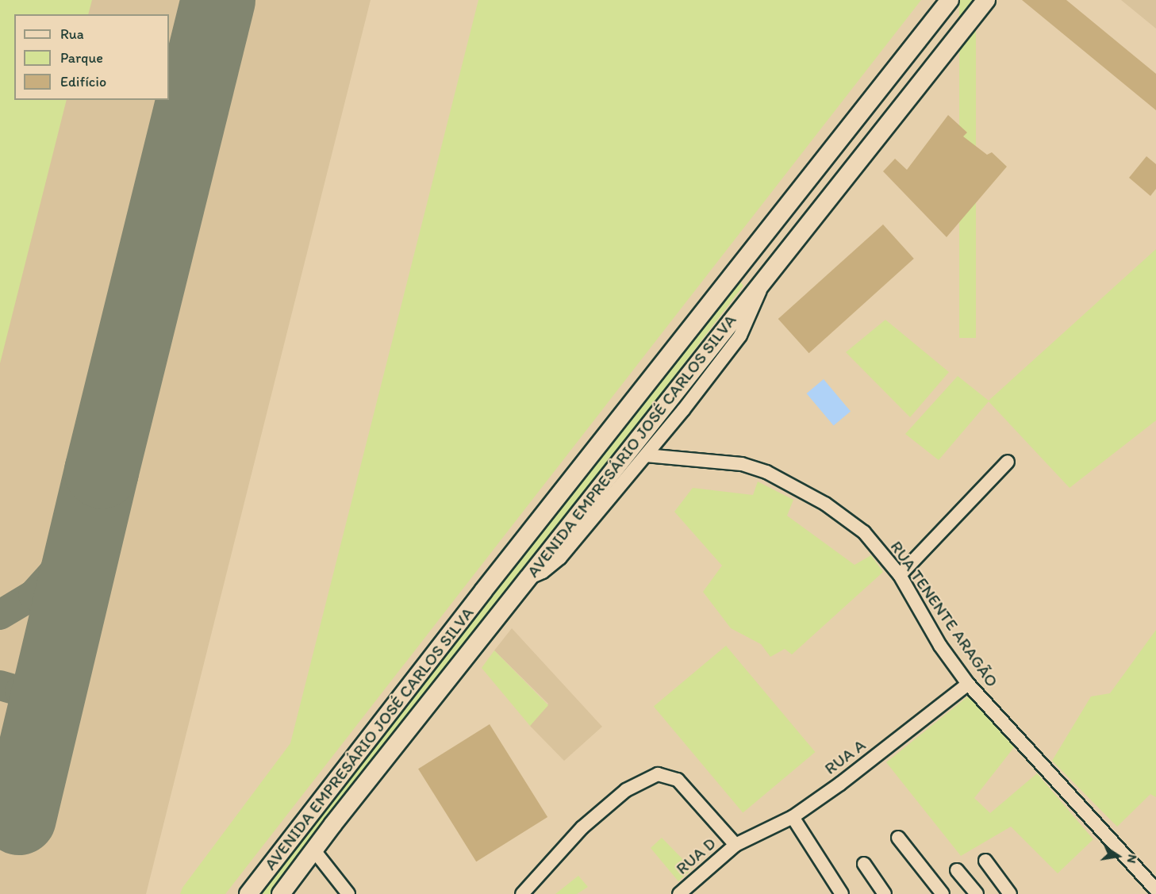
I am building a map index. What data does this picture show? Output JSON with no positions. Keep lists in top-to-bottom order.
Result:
{
  "streets": {
    "main road": ["AVENIDA EMPRESÁRIO JOSÉ CARLOS SILVA"],
    "street": ["RUA TENENTE ARAGÃO", "RUA A", "RUA D"]
  },
  "crossings": [
    ["RUA TENENTE ARAGÃO", "RUA A"],
    ["RUA A", "RUA D"]
  ],
  "legend": ["Rua", "Parque", "Edifício"],
  "north": "right"
}
